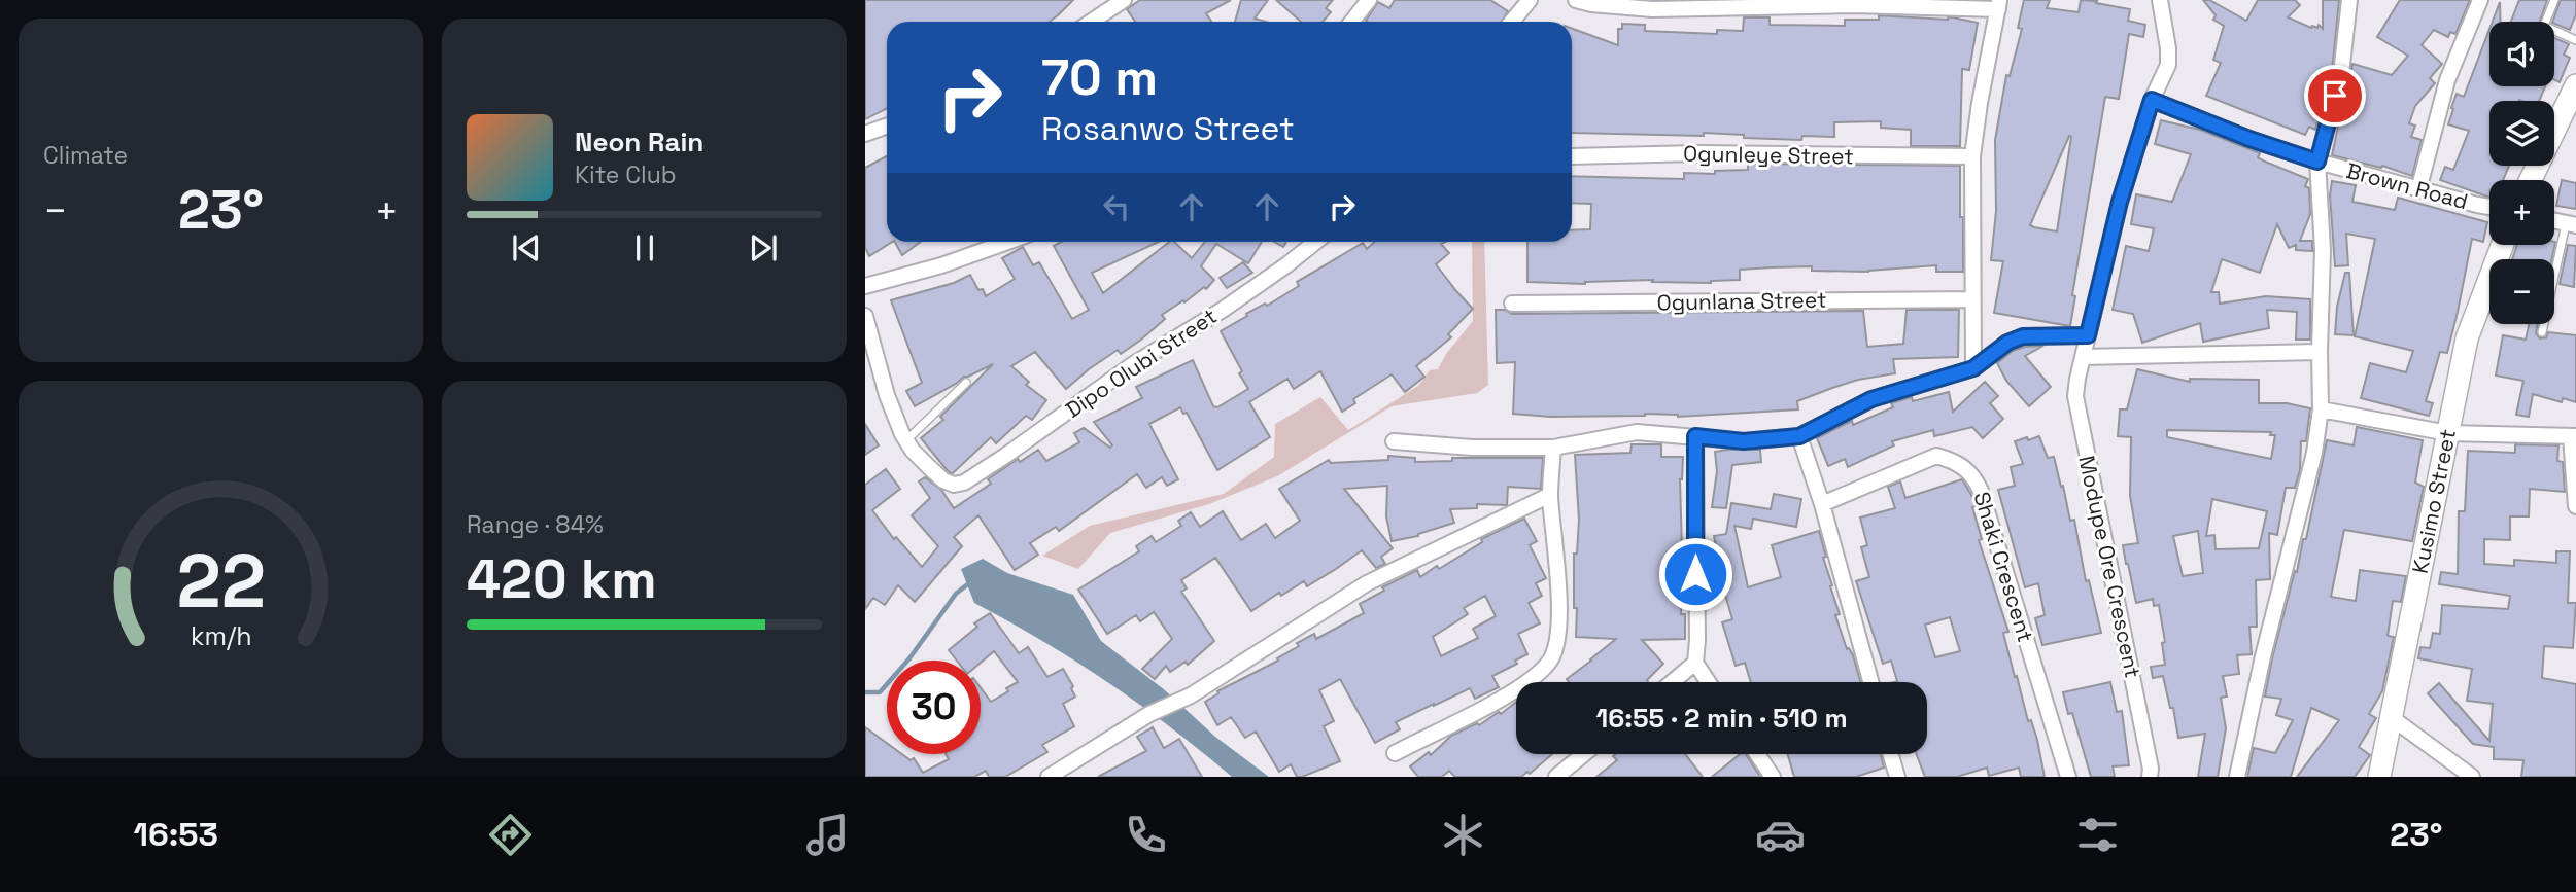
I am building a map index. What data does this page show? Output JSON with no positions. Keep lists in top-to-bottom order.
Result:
{
  "streets": {
    "street": [
      "Ogunleye Street",
      "Brown Road",
      "Ogunlana Street",
      "Dipo Olubi Street",
      "Kusimo Street",
      "Shaki Crescent",
      "Modupe Ore Crescent"
    ]
  },
  "crossings": [
    ["Brown Road", "Modupe Ore Crescent"]
  ],
  "page": {
    "tile": [
      "Climate",
      ["Range · 84%", "420 km"]
    ],
    "map_buttons": ["+", "−"],
    "turn": ["70 m", "Rosanwo Street"],
    "song": ["Neon Rain", "Kite Club"],
    "heat": ["−", "23°", "+"],
    "limit": "30",
    "trip": "16:55 · 2 min · 510 m",
    "tabs": ["16:53", "23°"],
    "gauge": ["22", "km/h"]
  }
}
